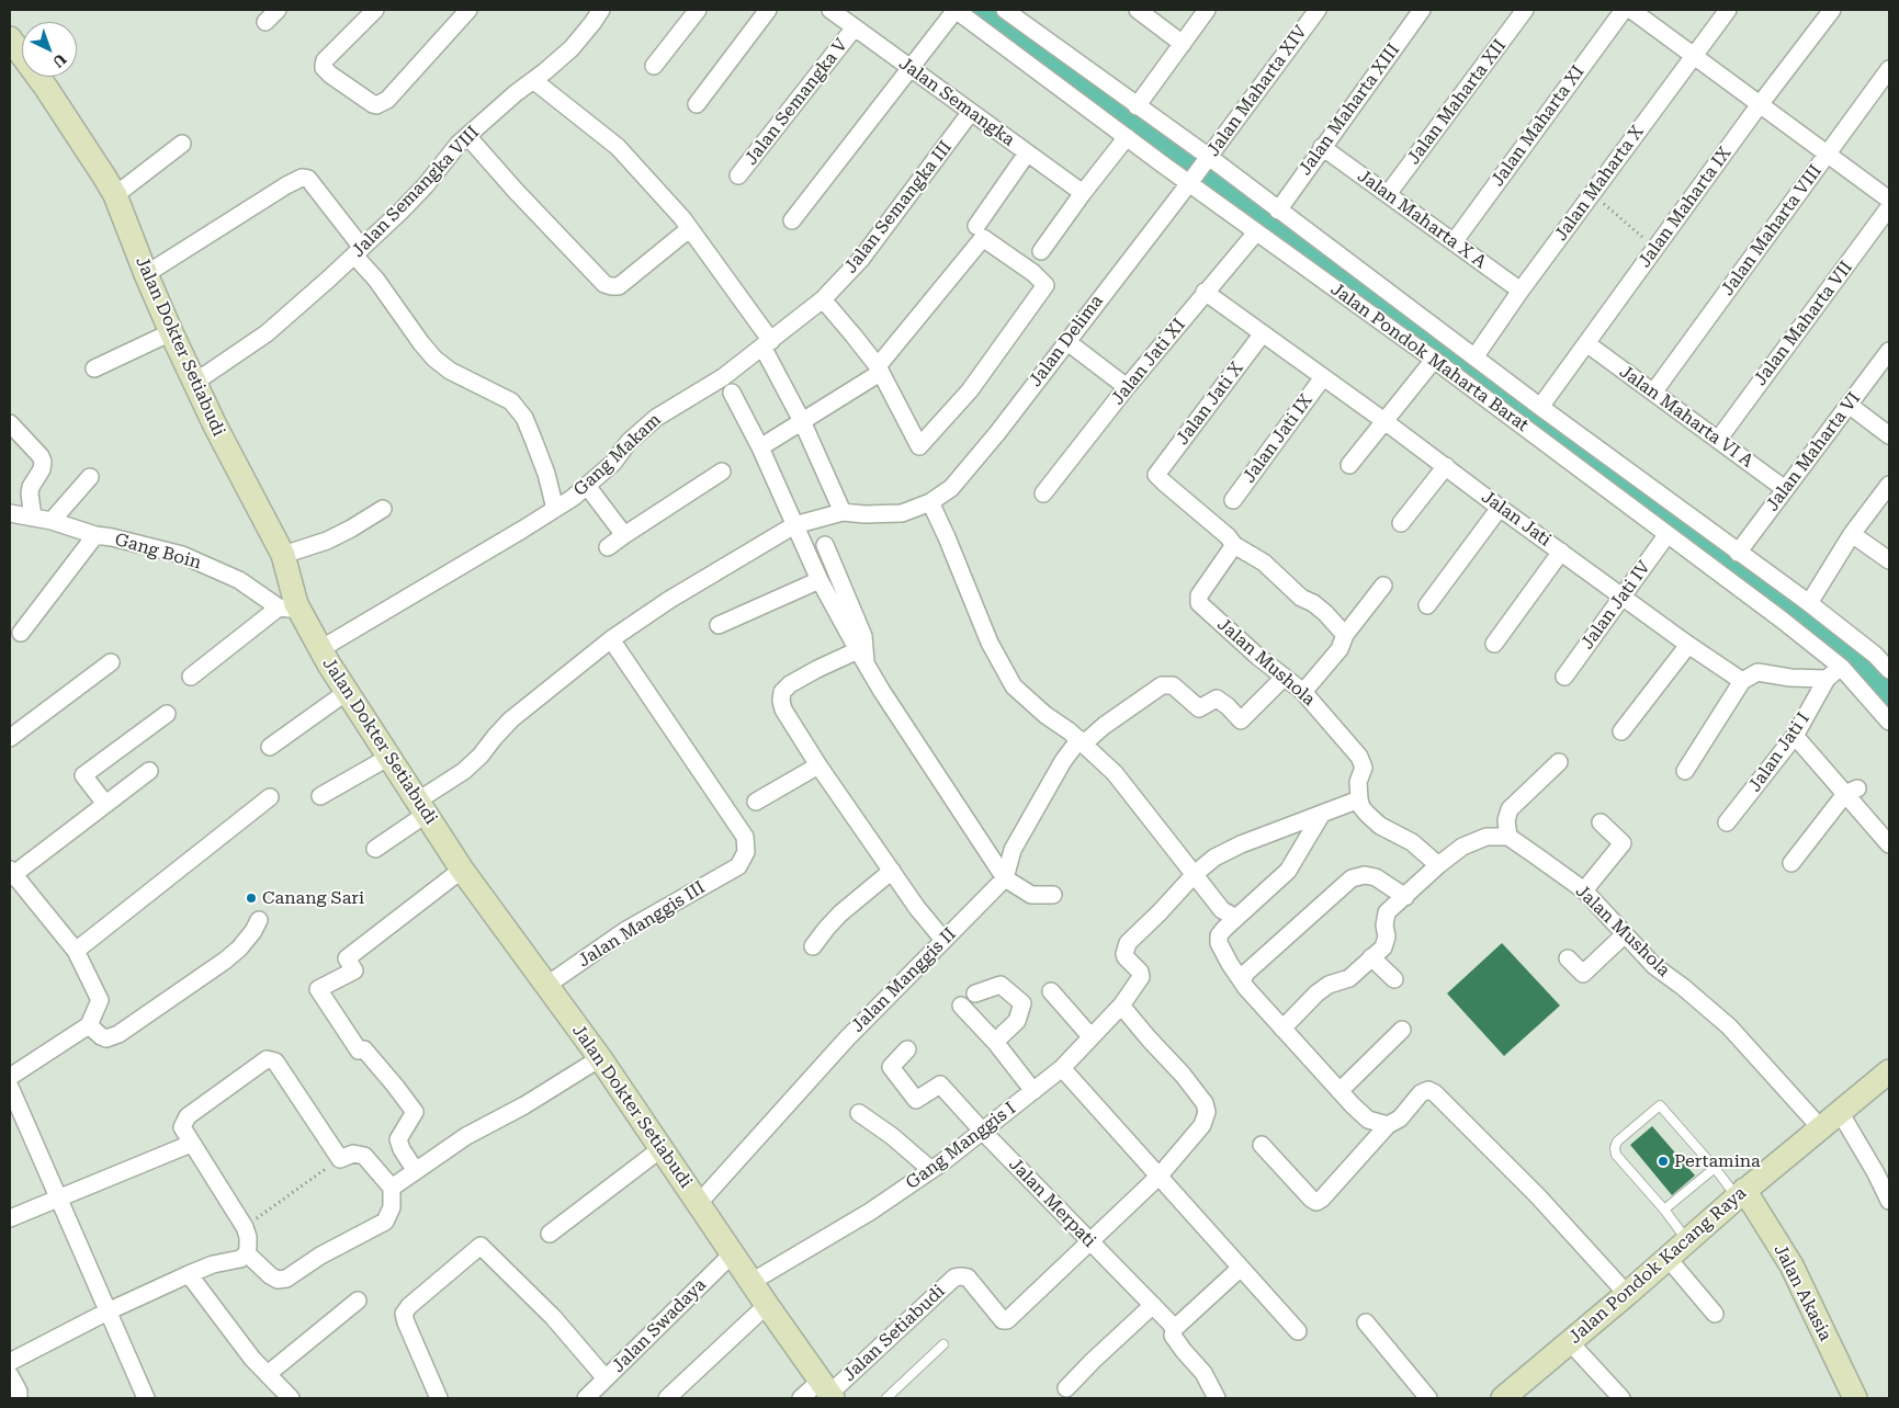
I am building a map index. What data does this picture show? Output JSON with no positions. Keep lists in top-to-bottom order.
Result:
{
  "streets": {
    "street": [
      "Jalan Maharta XIV",
      "Jalan Semangka V",
      "Jalan Semangka",
      "Jalan Maharta XII",
      "Jalan Maharta XIII",
      "Jalan Maharta XI",
      "Jalan Maharta X",
      "Jalan Semangka VIII",
      "Jalan Semangka III",
      "Jalan Maharta IX",
      "Jalan Maharta X A",
      "Jalan Maharta VIII",
      "Jalan Maharta VII",
      "Jalan Delima",
      "Jalan Dokter Setiabudi",
      "Jalan Pondok Maharta Barat",
      "Jalan Jati XI",
      "Jalan Jati X",
      "Jalan Maharta VI A",
      "Jalan Jati IX",
      "Jalan Maharta VI",
      "Gang Makam",
      "Jalan Jati",
      "Gang Boin",
      "Jalan Jati IV",
      "Jalan Mushola",
      "Jalan Jati I",
      "Jalan Manggis III",
      "Jalan Manggis II",
      "Gang Manggis I",
      "Jalan Merpati",
      "Jalan Pondok Kacang Raya",
      "Jalan Akasia",
      "Jalan Swadaya",
      "Jalan Setiabudi"
    ]
  },
  "crossings": [
    ["Jalan Maharta XIV", "Jalan Delima"],
    ["Jalan Maharta XIV", "Jalan Pondok Maharta Barat"],
    ["Jalan Semangka V", "Jalan Semangka"],
    ["Jalan Semangka", "Jalan Semangka III"],
    ["Jalan Maharta XII", "Jalan Maharta X A"],
    ["Jalan Maharta XIII", "Jalan Maharta X A"],
    ["Jalan Maharta XIII", "Jalan Pondok Maharta Barat"],
    ["Jalan Maharta XI", "Jalan Maharta X A"],
    ["Jalan Maharta X", "Jalan Maharta X A"],
    ["Jalan Maharta X", "Jalan Pondok Maharta Barat"],
    ["Jalan Semangka VIII", "Jalan Dokter Setiabudi"],
    ["Jalan Semangka III", "Gang Makam"],
    ["Jalan Maharta IX", "Jalan Pondok Maharta Barat"],
    ["Jalan Maharta IX", "Jalan Maharta VI A"],
    ["Jalan Maharta VIII", "Jalan Maharta VI A"],
    ["Jalan Maharta VII", "Jalan Maharta VI A"],
    ["Jalan Delima", "Jalan Dokter Setiabudi"],
    ["Jalan Delima", "Jalan Pondok Maharta Barat"],
    ["Jalan Delima", "Jalan Manggis III"],
    ["Jalan Dokter Setiabudi", "Gang Makam"],
    ["Jalan Dokter Setiabudi", "Gang Boin"],
    ["Jalan Dokter Setiabudi", "Jalan Manggis III"],
    ["Jalan Dokter Setiabudi", "Jalan Manggis II"],
    ["Jalan Dokter Setiabudi", "Gang Manggis I"],
    ["Jalan Dokter Setiabudi", "Jalan Swadaya"],
    ["Jalan Dokter Setiabudi", "Jalan Setiabudi"],
    ["Jalan Pondok Maharta Barat", "Jalan Jati XI"],
    ["Jalan Pondok Maharta Barat", "Jalan Maharta VI"],
    ["Jalan Pondok Maharta Barat", "Jalan Jati IV"],
    ["Jalan Jati XI", "Jalan Jati"],
    ["Jalan Jati X", "Jalan Jati"],
    ["Jalan Jati X", "Jalan Mushola"],
    ["Jalan Maharta VI A", "Jalan Maharta VI"],
    ["Jalan Jati IX", "Jalan Jati"],
    ["Jalan Jati", "Jalan Jati IV"],
    ["Jalan Mushola", "Jalan Manggis II"],
    ["Jalan Mushola", "Jalan Pondok Kacang Raya"],
    ["Gang Manggis I", "Jalan Merpati"],
    ["Jalan Merpati", "Jalan Setiabudi"],
    ["Jalan Pondok Kacang Raya", "Jalan Akasia"]
  ],
  "places": ["Canang Sari", "Pertamina"],
  "north": "bottom right"
}
